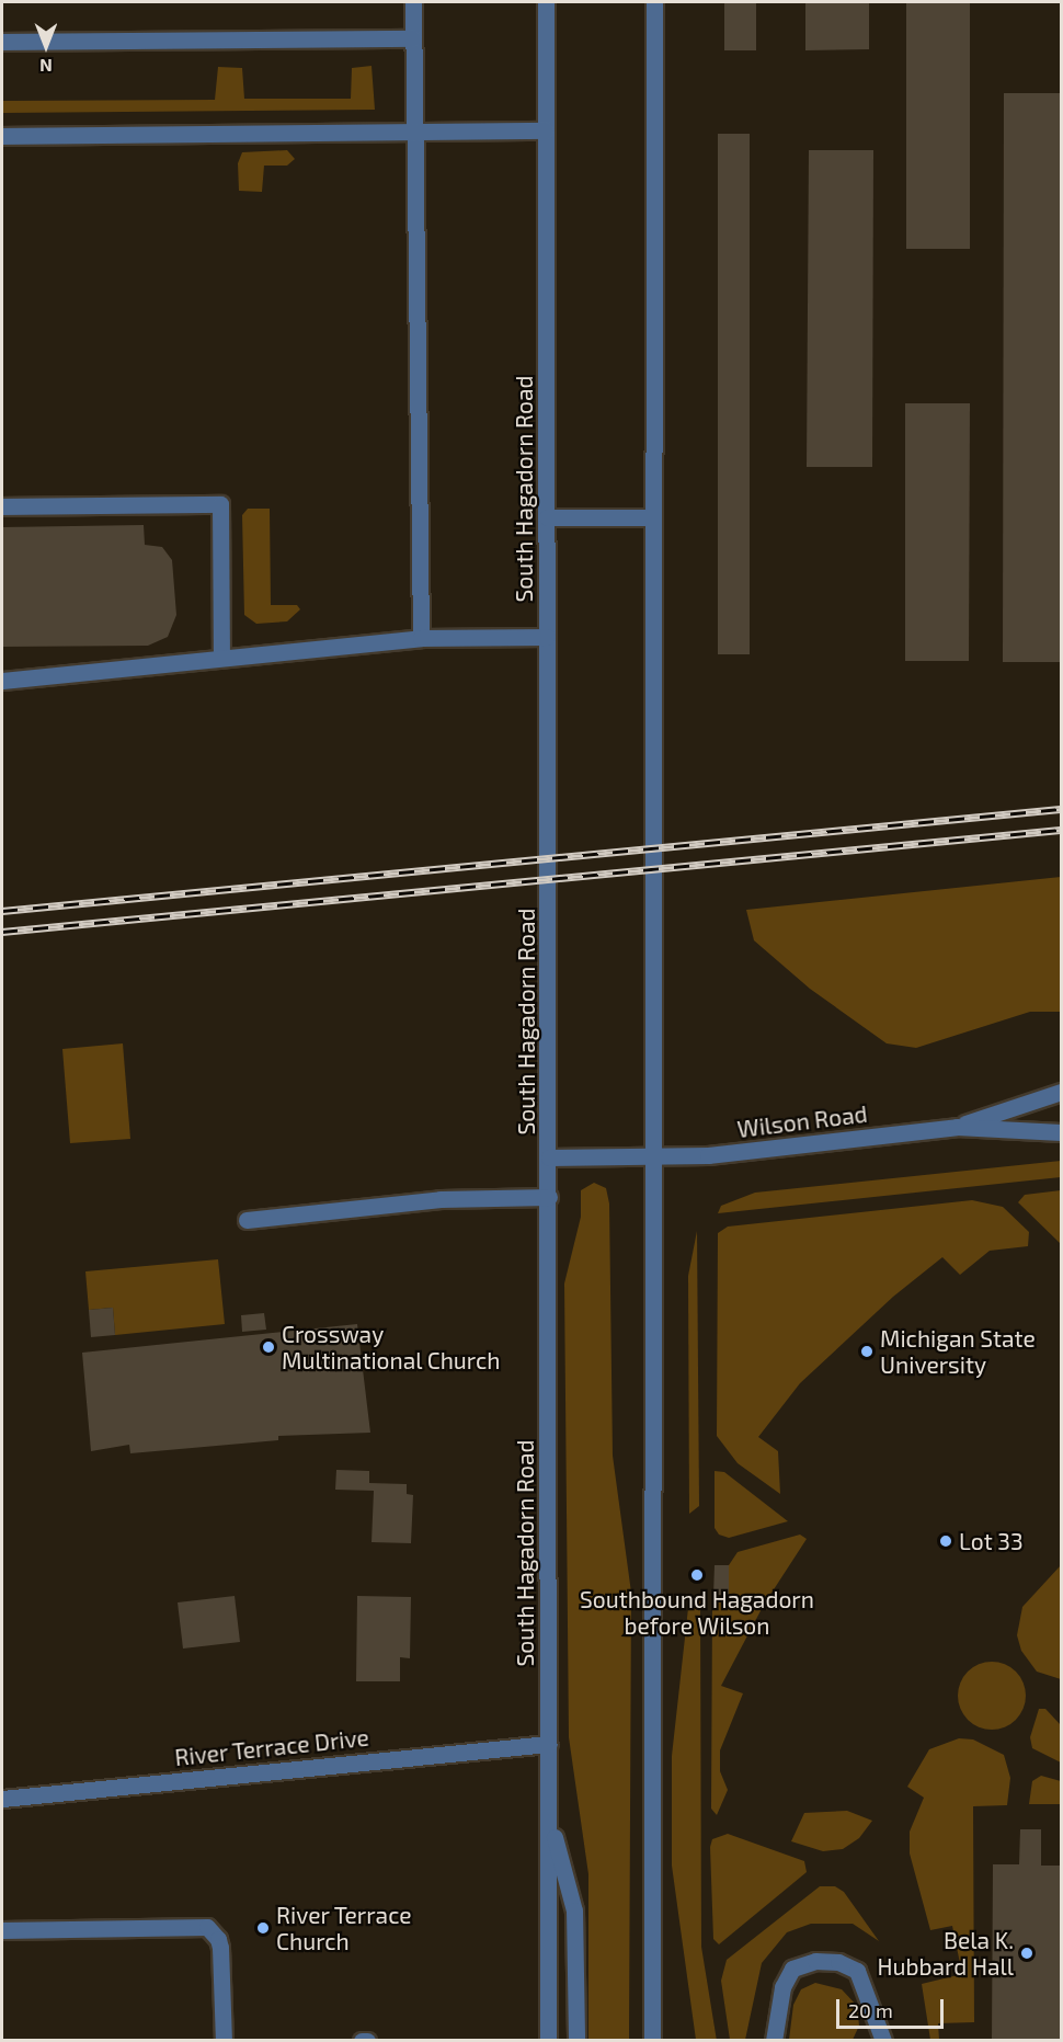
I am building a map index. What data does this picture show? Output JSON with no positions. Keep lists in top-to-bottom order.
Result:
{
  "streets": {
    "street": ["South Hagadorn Road", "Wilson Road", "River Terrace Drive"]
  },
  "crossings": [
    ["South Hagadorn Road", "Wilson Road"],
    ["South Hagadorn Road", "River Terrace Drive"]
  ],
  "places": [
    "Crossway Multinational Church",
    "Michigan State University",
    "Lot 33",
    "Southbound Hagadorn before Wilson",
    "River Terrace Church",
    "Bela K. Hubbard Hall"
  ],
  "scale_bar": "20 m",
  "north": "bottom"
}
